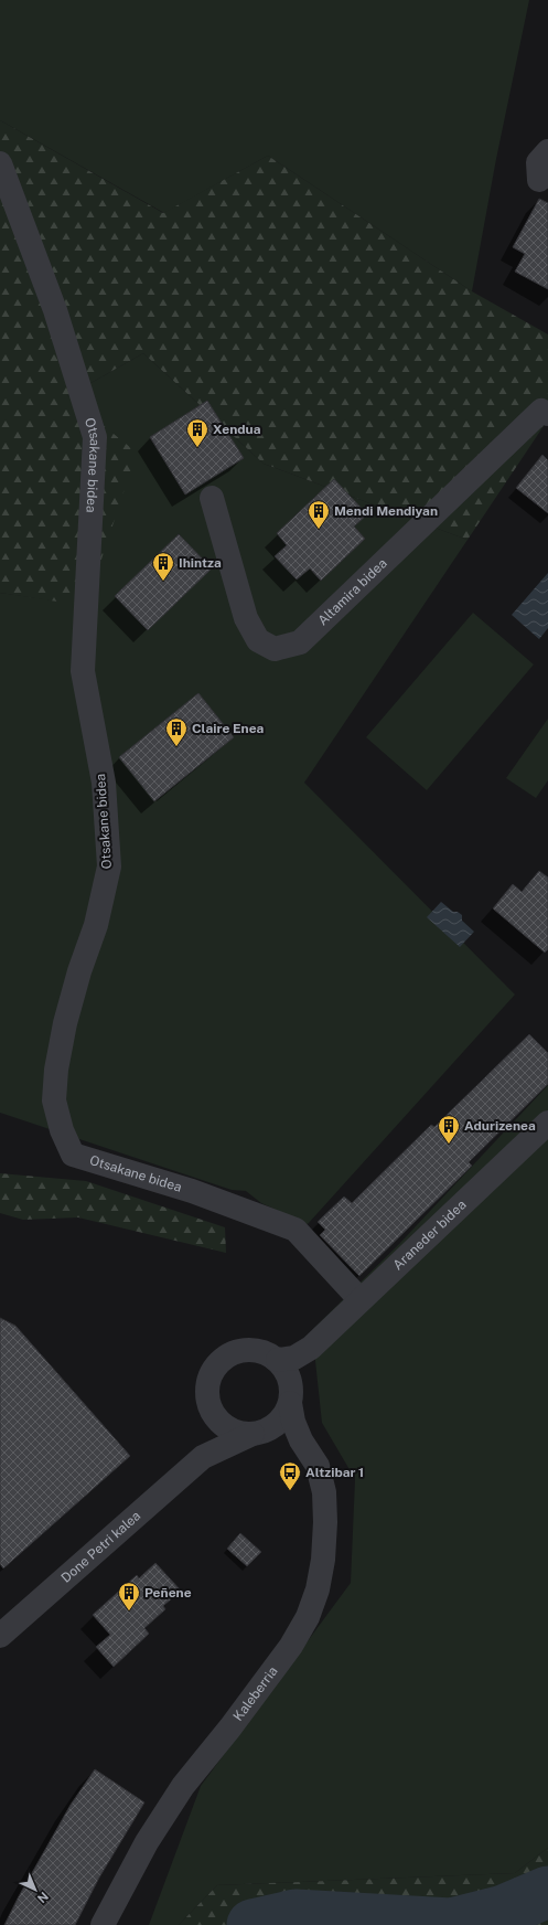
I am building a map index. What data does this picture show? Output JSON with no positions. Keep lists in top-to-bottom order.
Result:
{
  "streets": {
    "street": [
      "Otsakane bidea",
      "Altamira bidea",
      "Araneder bidea",
      "Done Petri kalea",
      "Kaleberria"
    ]
  },
  "crossings": [
    ["Otsakane bidea", "Araneder bidea"],
    ["Araneder bidea", "Done Petri kalea"],
    ["Araneder bidea", "Kaleberria"],
    ["Done Petri kalea", "Kaleberria"]
  ],
  "places": {
    "building": [
      "Xendua",
      "Mendi Mendiyan",
      "Ihintza",
      "Claire Enea",
      "Adurizenea",
      "Peñene"
    ],
    "bus stop": ["Altzibar 1"]
  },
  "north": "bottom right"
}
